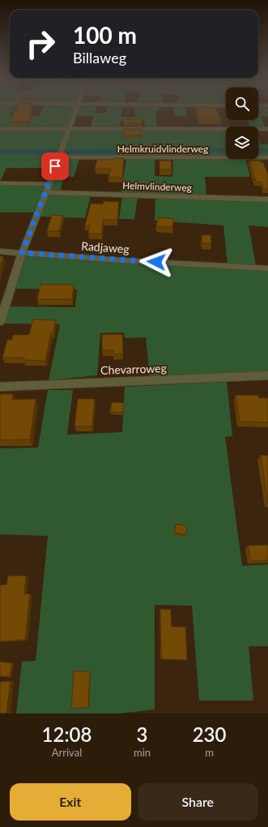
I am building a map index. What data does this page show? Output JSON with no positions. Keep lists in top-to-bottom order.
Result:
{
  "streets": {
    "street": [
      "Helmkruidvlinderweg",
      "Helmvlinderweg",
      "Radjaweg",
      "Chevarroweg"
    ]
  },
  "page": {
    "turn": ["100 m", "Billaweg"],
    "eta": [
      "12:08",
      "Arrival",
      "3",
      "min",
      "230",
      "m"
    ],
    "buttons": ["Exit", "Share"]
  }
}
